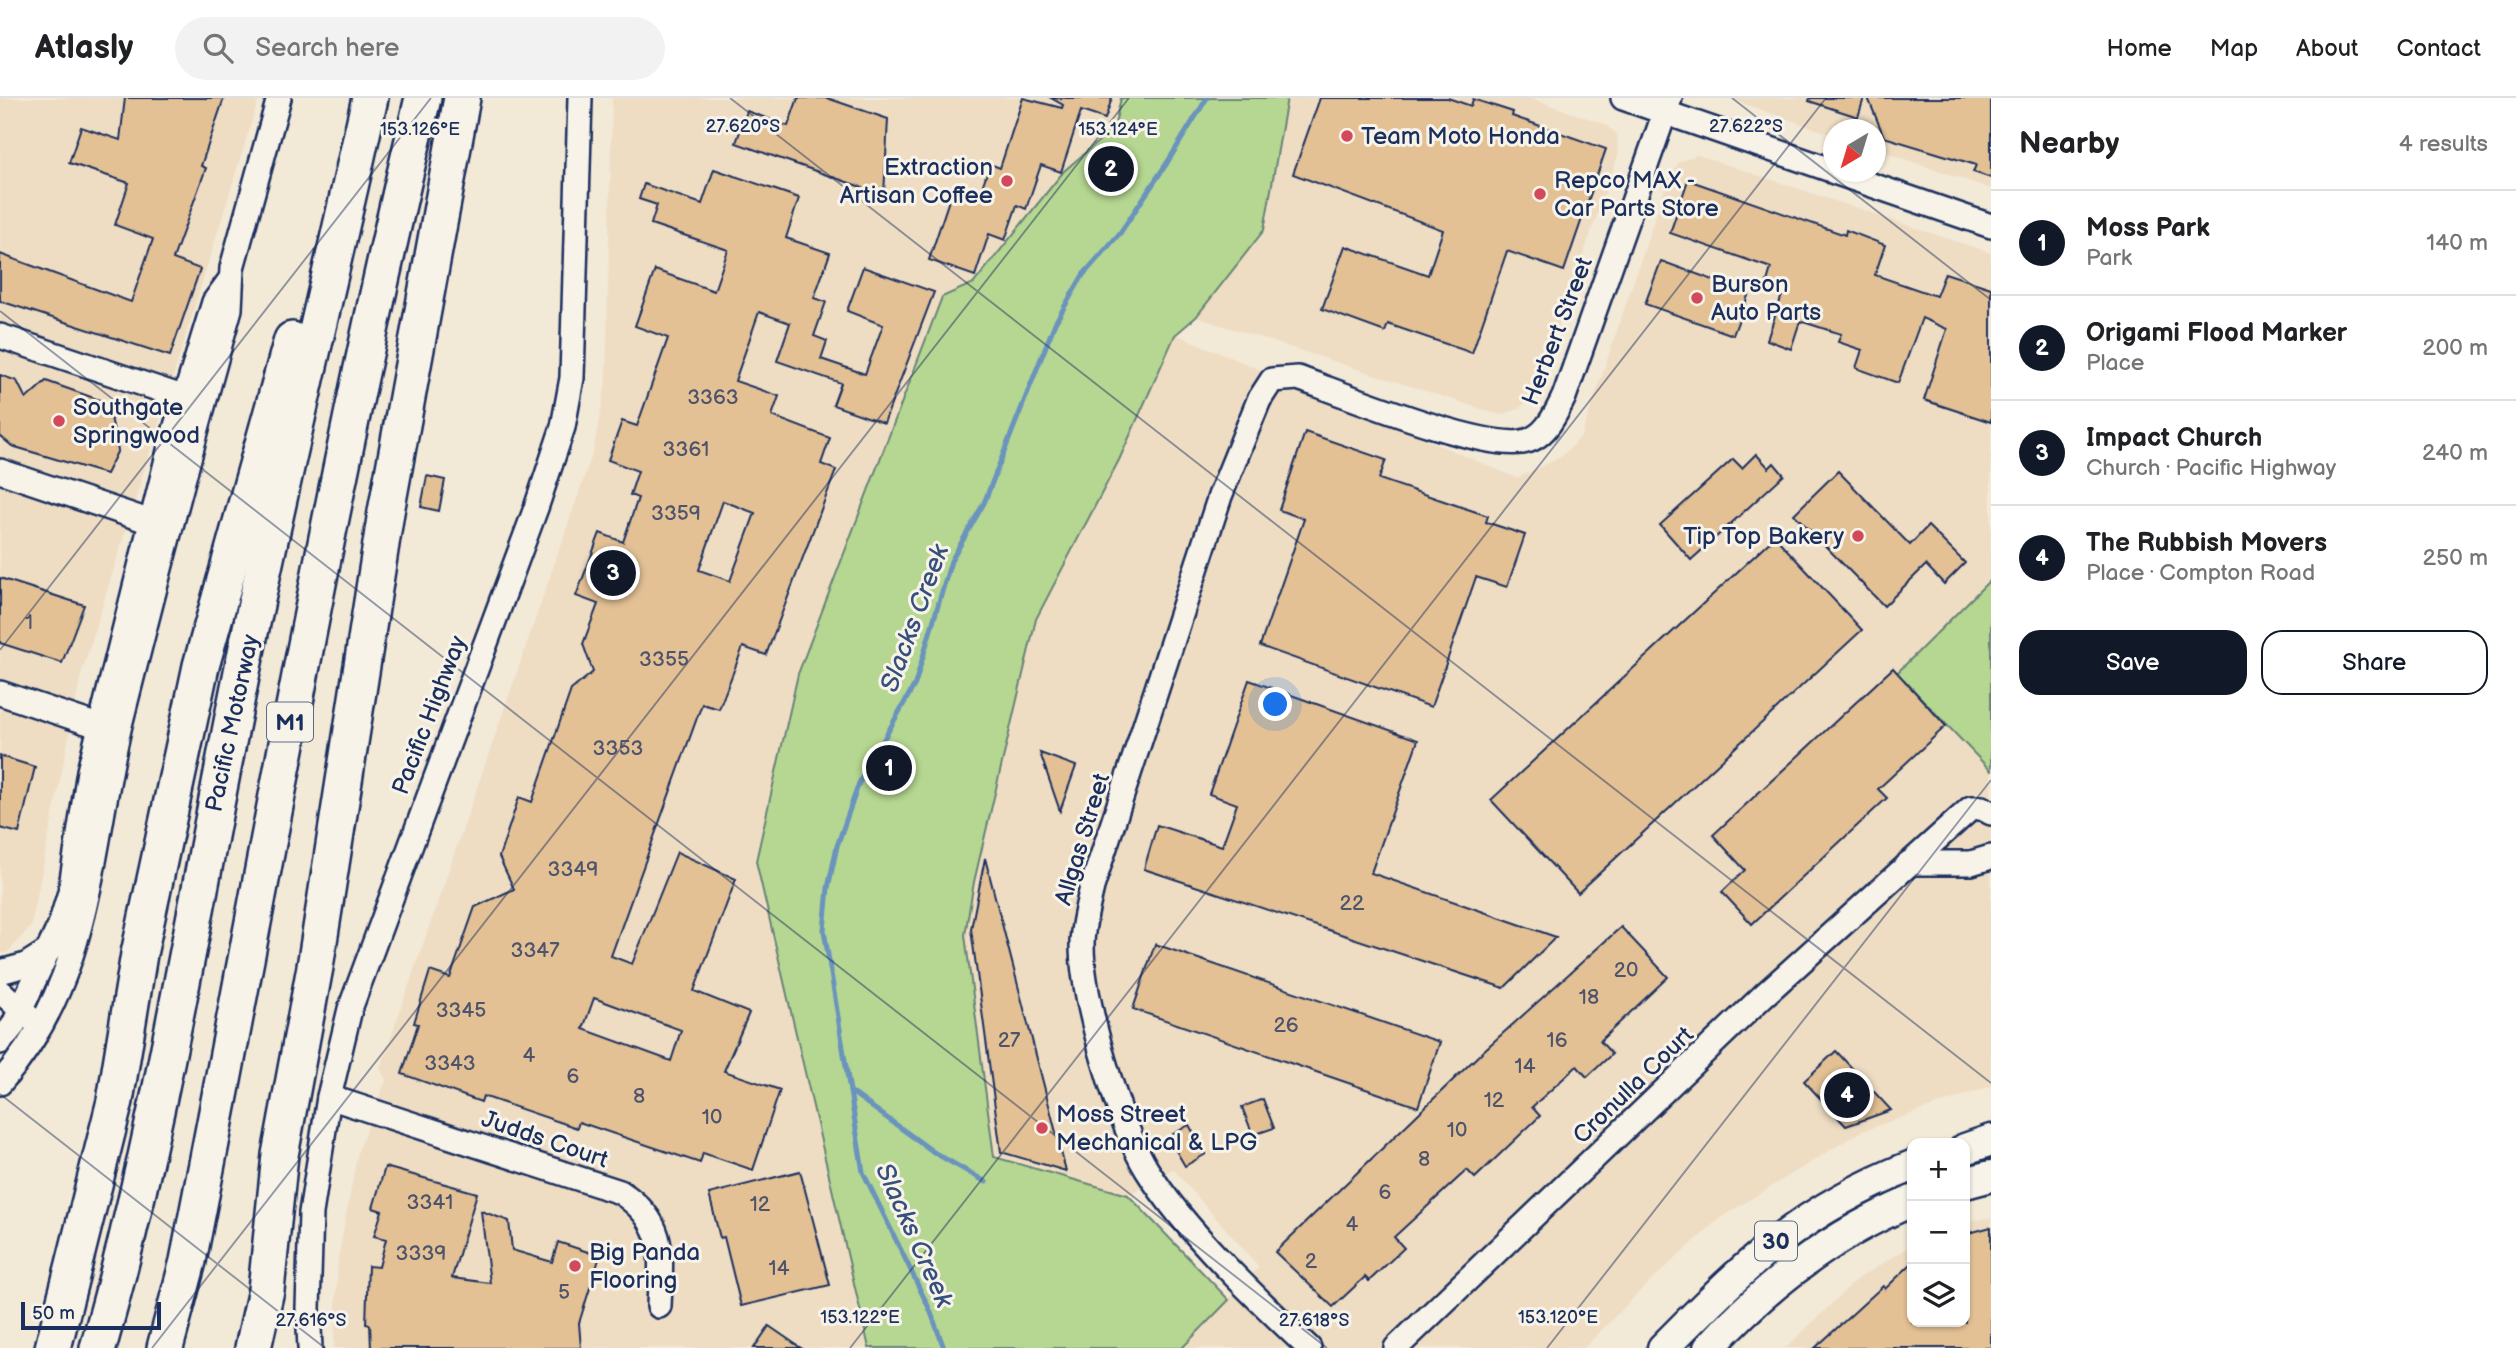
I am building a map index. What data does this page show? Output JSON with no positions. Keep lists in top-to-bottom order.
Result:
{
  "streets": {
    "highway": ["M1", "Pacific Motorway"],
    "main road": ["30"],
    "street": [
      "Herbert Street",
      "Pacific Highway",
      "Allgas Street",
      "Cronulla Court",
      "Judds Court"
    ]
  },
  "crossings": [
    ["Herbert Street", "Allgas Street"],
    ["Pacific Highway", "Judds Court"]
  ],
  "water": ["Slacks Creek"],
  "places": [
    "Team Moto Honda",
    "Extraction Artisan Coffee",
    "Repco MAX - Car Parts Store",
    "Burson Auto Parts",
    "Southgate Springwood",
    "Tip Top Bakery",
    "Moss Street Mechanical & LPG",
    "Big Panda Flooring"
  ],
  "house_numbers": [
    "3363",
    "3361",
    "3359",
    "1",
    "3355",
    "3353",
    "3349",
    "22",
    "3347",
    "20",
    "18",
    "3345",
    "26",
    "27",
    "16",
    "4",
    "3343",
    "14",
    "6",
    "8",
    "12",
    "10",
    "10",
    "8",
    "6",
    "3341",
    "12",
    "4",
    "3339",
    "2",
    "14",
    "5"
  ],
  "scale_bar": "50 m",
  "north": "bottom left",
  "page": {
    "header": "Atlasly",
    "search": "Search here",
    "nav": [
      "Home",
      "Map",
      "About",
      "Contact"
    ],
    "heading": ["Nearby", "4 results"],
    "pins": [
      "2",
      "3",
      "1",
      "4"
    ],
    "list": [
      {
        "mark": "1",
        "name": "Moss Park",
        "note": "Park",
        "value": "140 m"
      },
      {
        "mark": "2",
        "name": "Origami Flood Marker",
        "note": "Place",
        "value": "200 m"
      },
      {
        "mark": "3",
        "name": "Impact Church",
        "note": "Church · Pacific Highway",
        "value": "240 m"
      },
      {
        "mark": "4",
        "name": "The Rubbish Movers",
        "note": "Place · Compton Road",
        "value": "250 m"
      }
    ],
    "buttons": ["Save", "Share"],
    "map_buttons": ["+", "−"],
    "scale": "50 m"
  },
  "coordinates": [
    "27.620°S",
    "27.622°S",
    "153.126°E",
    "153.124°E",
    "153.122°E",
    "153.120°E",
    "27.616°S",
    "27.618°S"
  ]
}
